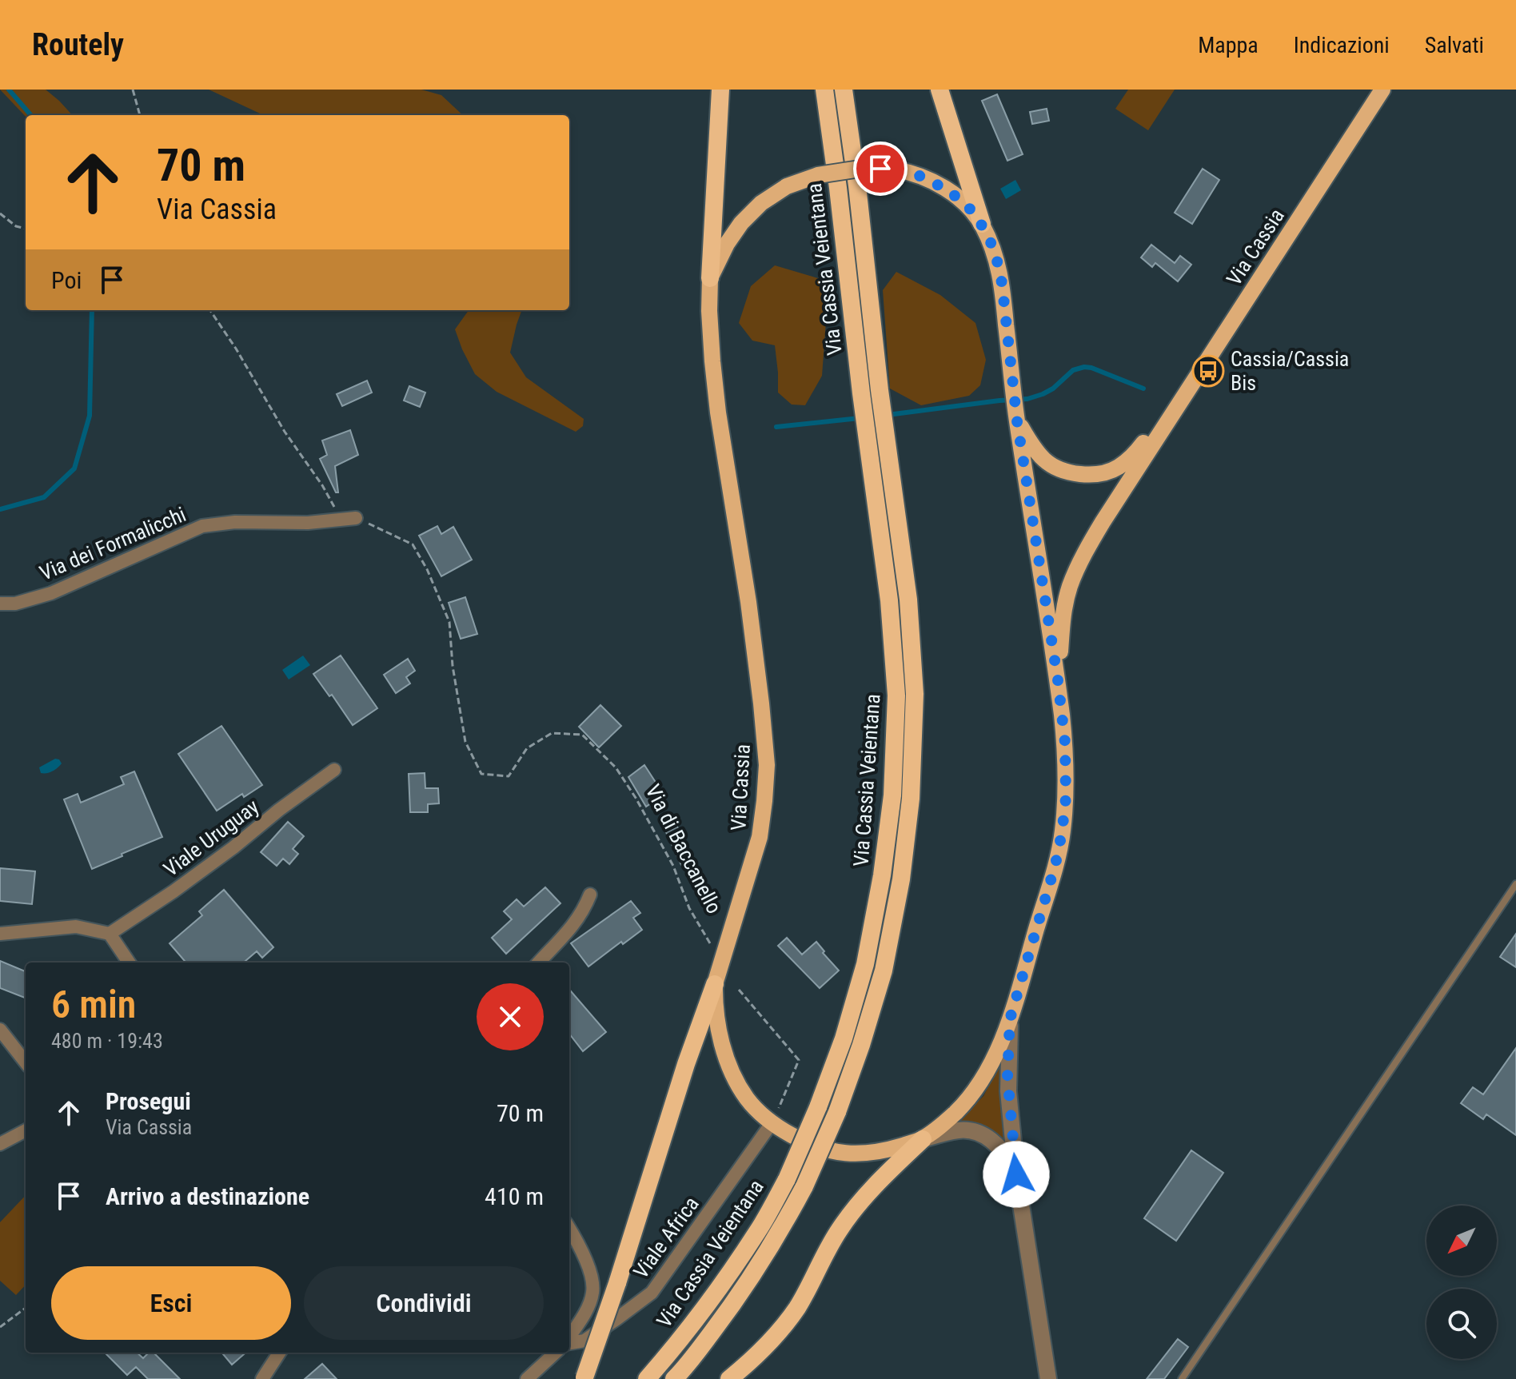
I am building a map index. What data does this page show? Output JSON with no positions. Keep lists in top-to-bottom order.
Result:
{
  "streets": {
    "highway": ["Via Cassia Veientana"],
    "main road": ["Via Cassia"],
    "street": ["Via dei Formalicchi", "Viale Uruguay", "Viale Africa"],
    "path": ["Via di Baccanello"]
  },
  "crossings": [
    ["Via Cassia", "Viale Africa"]
  ],
  "places": {
    "bus stop": ["Cassia/Cassia Bis"]
  },
  "north": "bottom left",
  "page": {
    "header": "Routely",
    "nav": ["Mappa", "Indicazioni", "Salvati"],
    "turn": ["70 m", "Via Cassia"],
    "then": "Poi",
    "heading": ["6 min", "480 m · 19:43"],
    "list": [
      {
        "name": "Prosegui",
        "note": "Via Cassia",
        "value": "70 m"
      },
      {
        "name": "Arrivo a destinazione",
        "value": "410 m"
      }
    ],
    "buttons": ["Esci", "Condividi"]
  }
}
